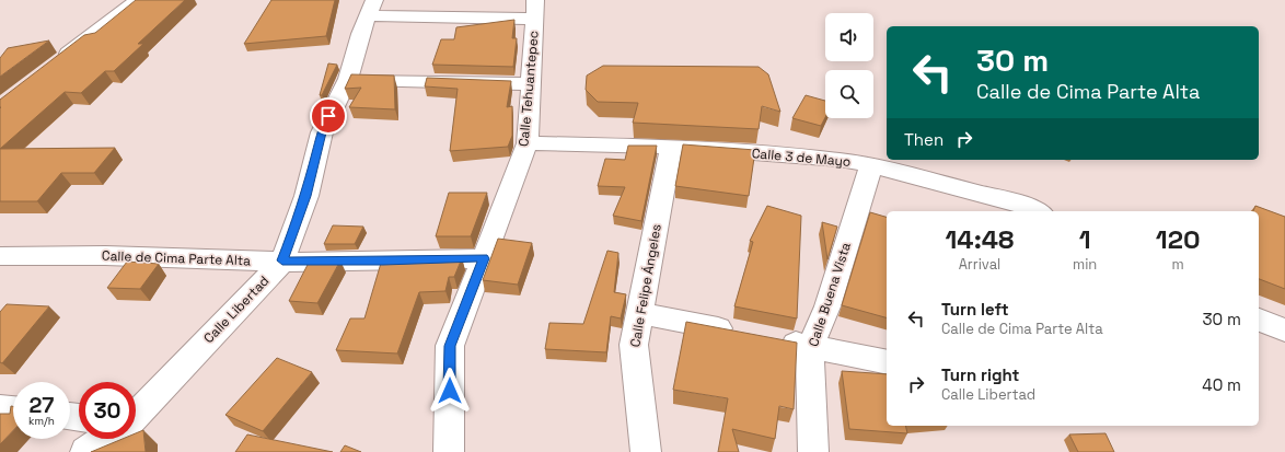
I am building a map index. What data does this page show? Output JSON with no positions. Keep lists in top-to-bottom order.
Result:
{
  "streets": {
    "street": [
      "Calle Tehuantepec",
      "Calle 3 de Mayo",
      "Calle de Cima Parte Alta",
      "Calle Felipe Ángeles",
      "Calle Buena Vista",
      "Calle Libertad"
    ]
  },
  "crossings": [
    ["Calle Tehuantepec", "Calle 3 de Mayo"],
    ["Calle Tehuantepec", "Calle de Cima Parte Alta"],
    ["Calle 3 de Mayo", "Calle Felipe Ángeles"],
    ["Calle 3 de Mayo", "Calle Buena Vista"],
    ["Calle de Cima Parte Alta", "Calle Libertad"]
  ],
  "page": {
    "turn": ["30 m", "Calle de Cima Parte Alta"],
    "then": "Then",
    "eta": [
      "14:48",
      "Arrival",
      "1",
      "min",
      "120",
      "m"
    ],
    "list": [
      {
        "name": "Turn left",
        "note": "Calle de Cima Parte Alta",
        "value": "30 m"
      },
      {
        "name": "Turn right",
        "note": "Calle Libertad",
        "value": "40 m"
      }
    ],
    "speed": "27 km/h",
    "limit": "30"
  }
}
